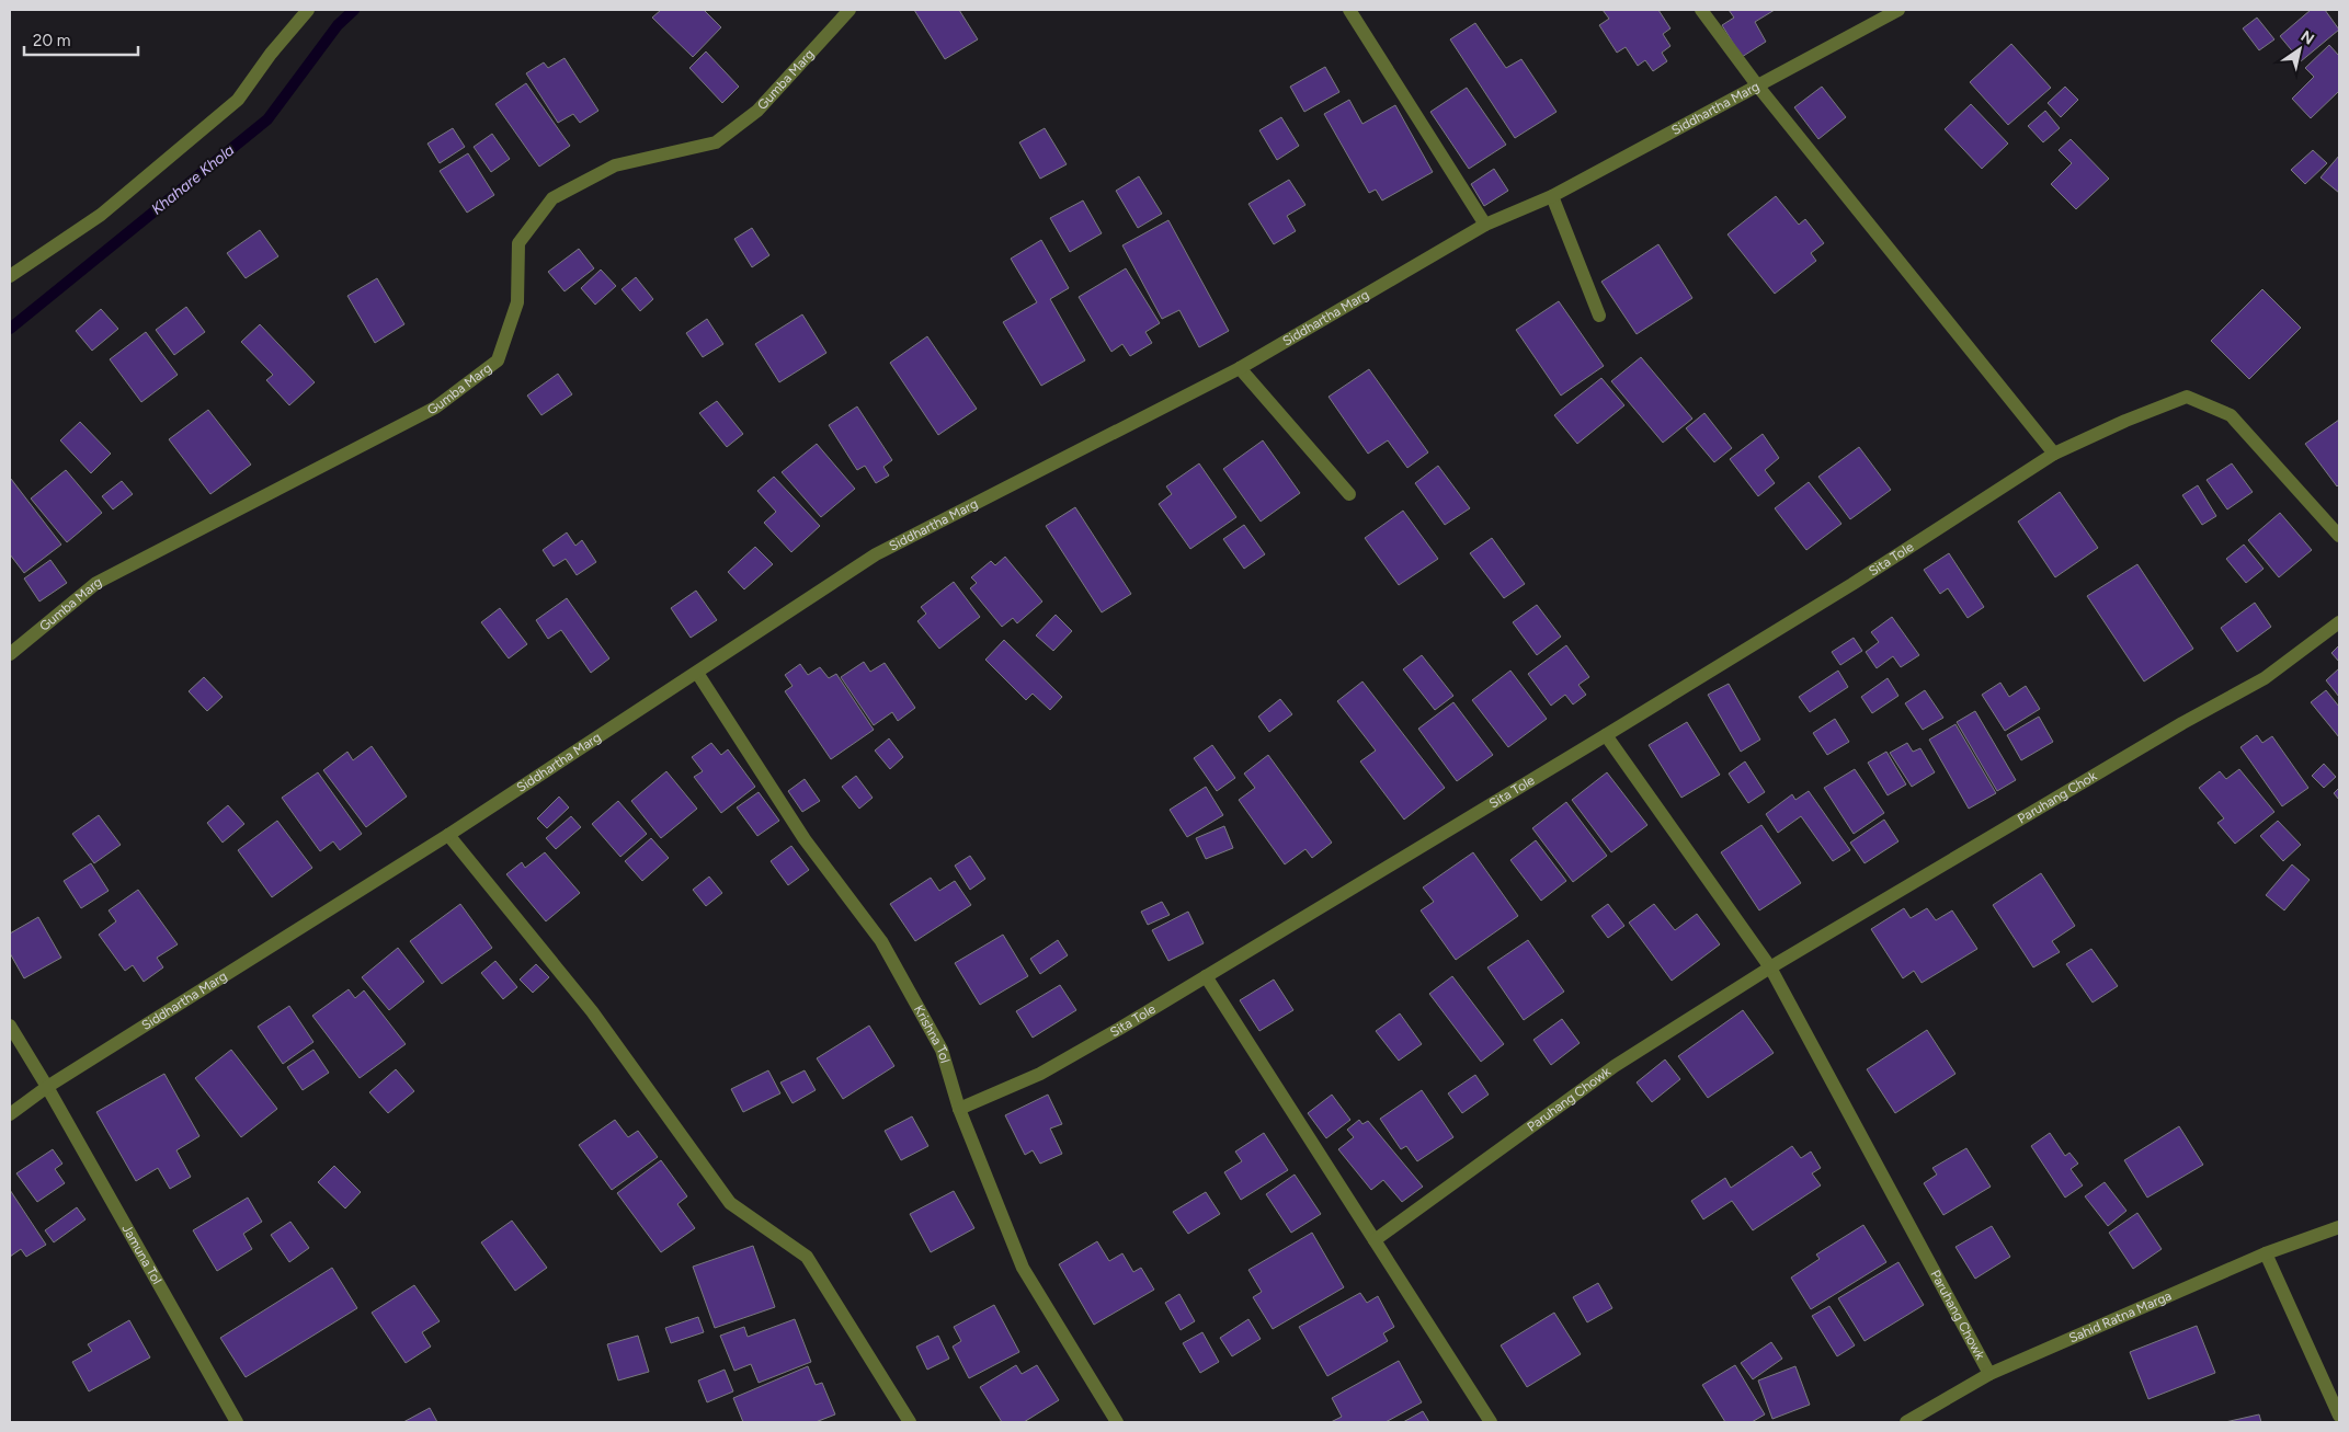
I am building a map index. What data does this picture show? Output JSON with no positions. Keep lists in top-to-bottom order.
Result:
{
  "streets": {
    "street": [
      "Gumba Marg",
      "Siddhartha Marg",
      "Sita Tole",
      "Paruhang Chok",
      "Krishna Tol",
      "Paruhang Chowk",
      "Jamuna Tol",
      "Sahid Ratna Marga"
    ]
  },
  "crossings": [
    ["Siddhartha Marg", "Krishna Tol"],
    ["Siddhartha Marg", "Jamuna Tol"],
    ["Sita Tole", "Krishna Tol"],
    ["Sita Tole", "Paruhang Chowk"],
    ["Paruhang Chok", "Paruhang Chowk"],
    ["Paruhang Chowk", "Sahid Ratna Marga"]
  ],
  "water": ["Khahare Khola"],
  "scale_bar": "20 m",
  "north": "top right"
}
